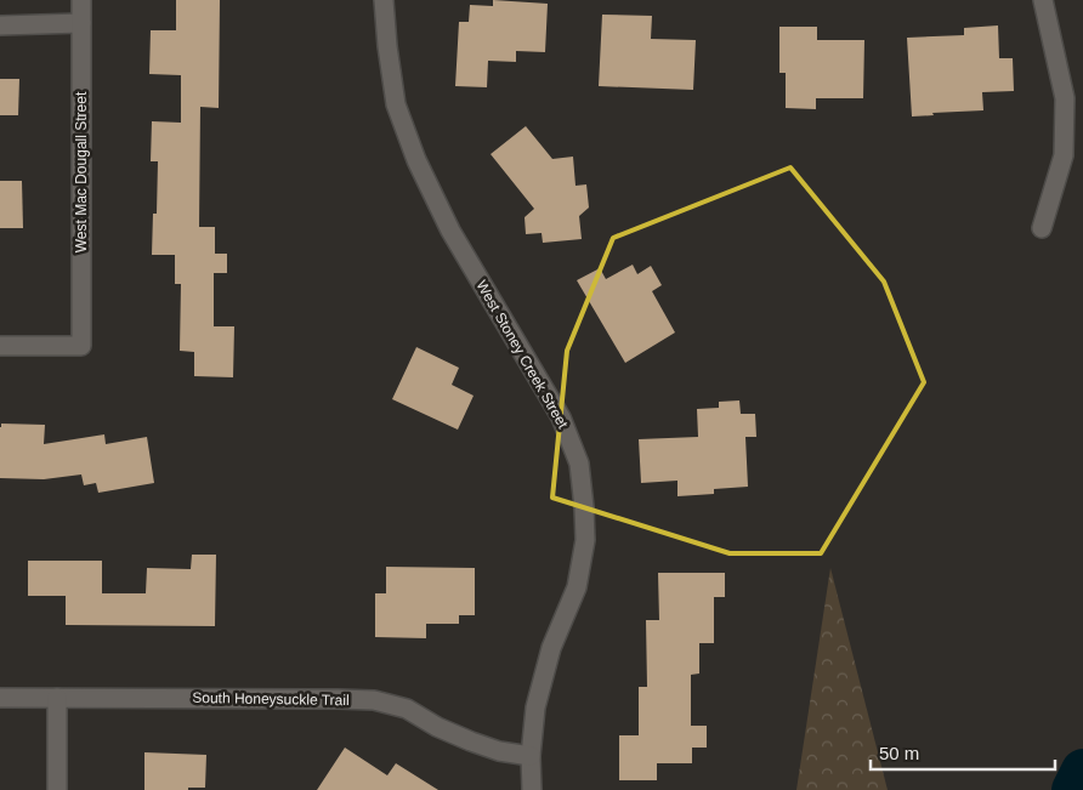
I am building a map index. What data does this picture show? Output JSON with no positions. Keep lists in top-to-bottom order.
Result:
{
  "streets": {
    "street": ["West Mac Dougall Street", "West Stoney Creek Street", "South Honeysuckle Trail"]
  },
  "crossings": [
    ["West Stoney Creek Street", "South Honeysuckle Trail"]
  ],
  "scale_bar": "50 m"
}
